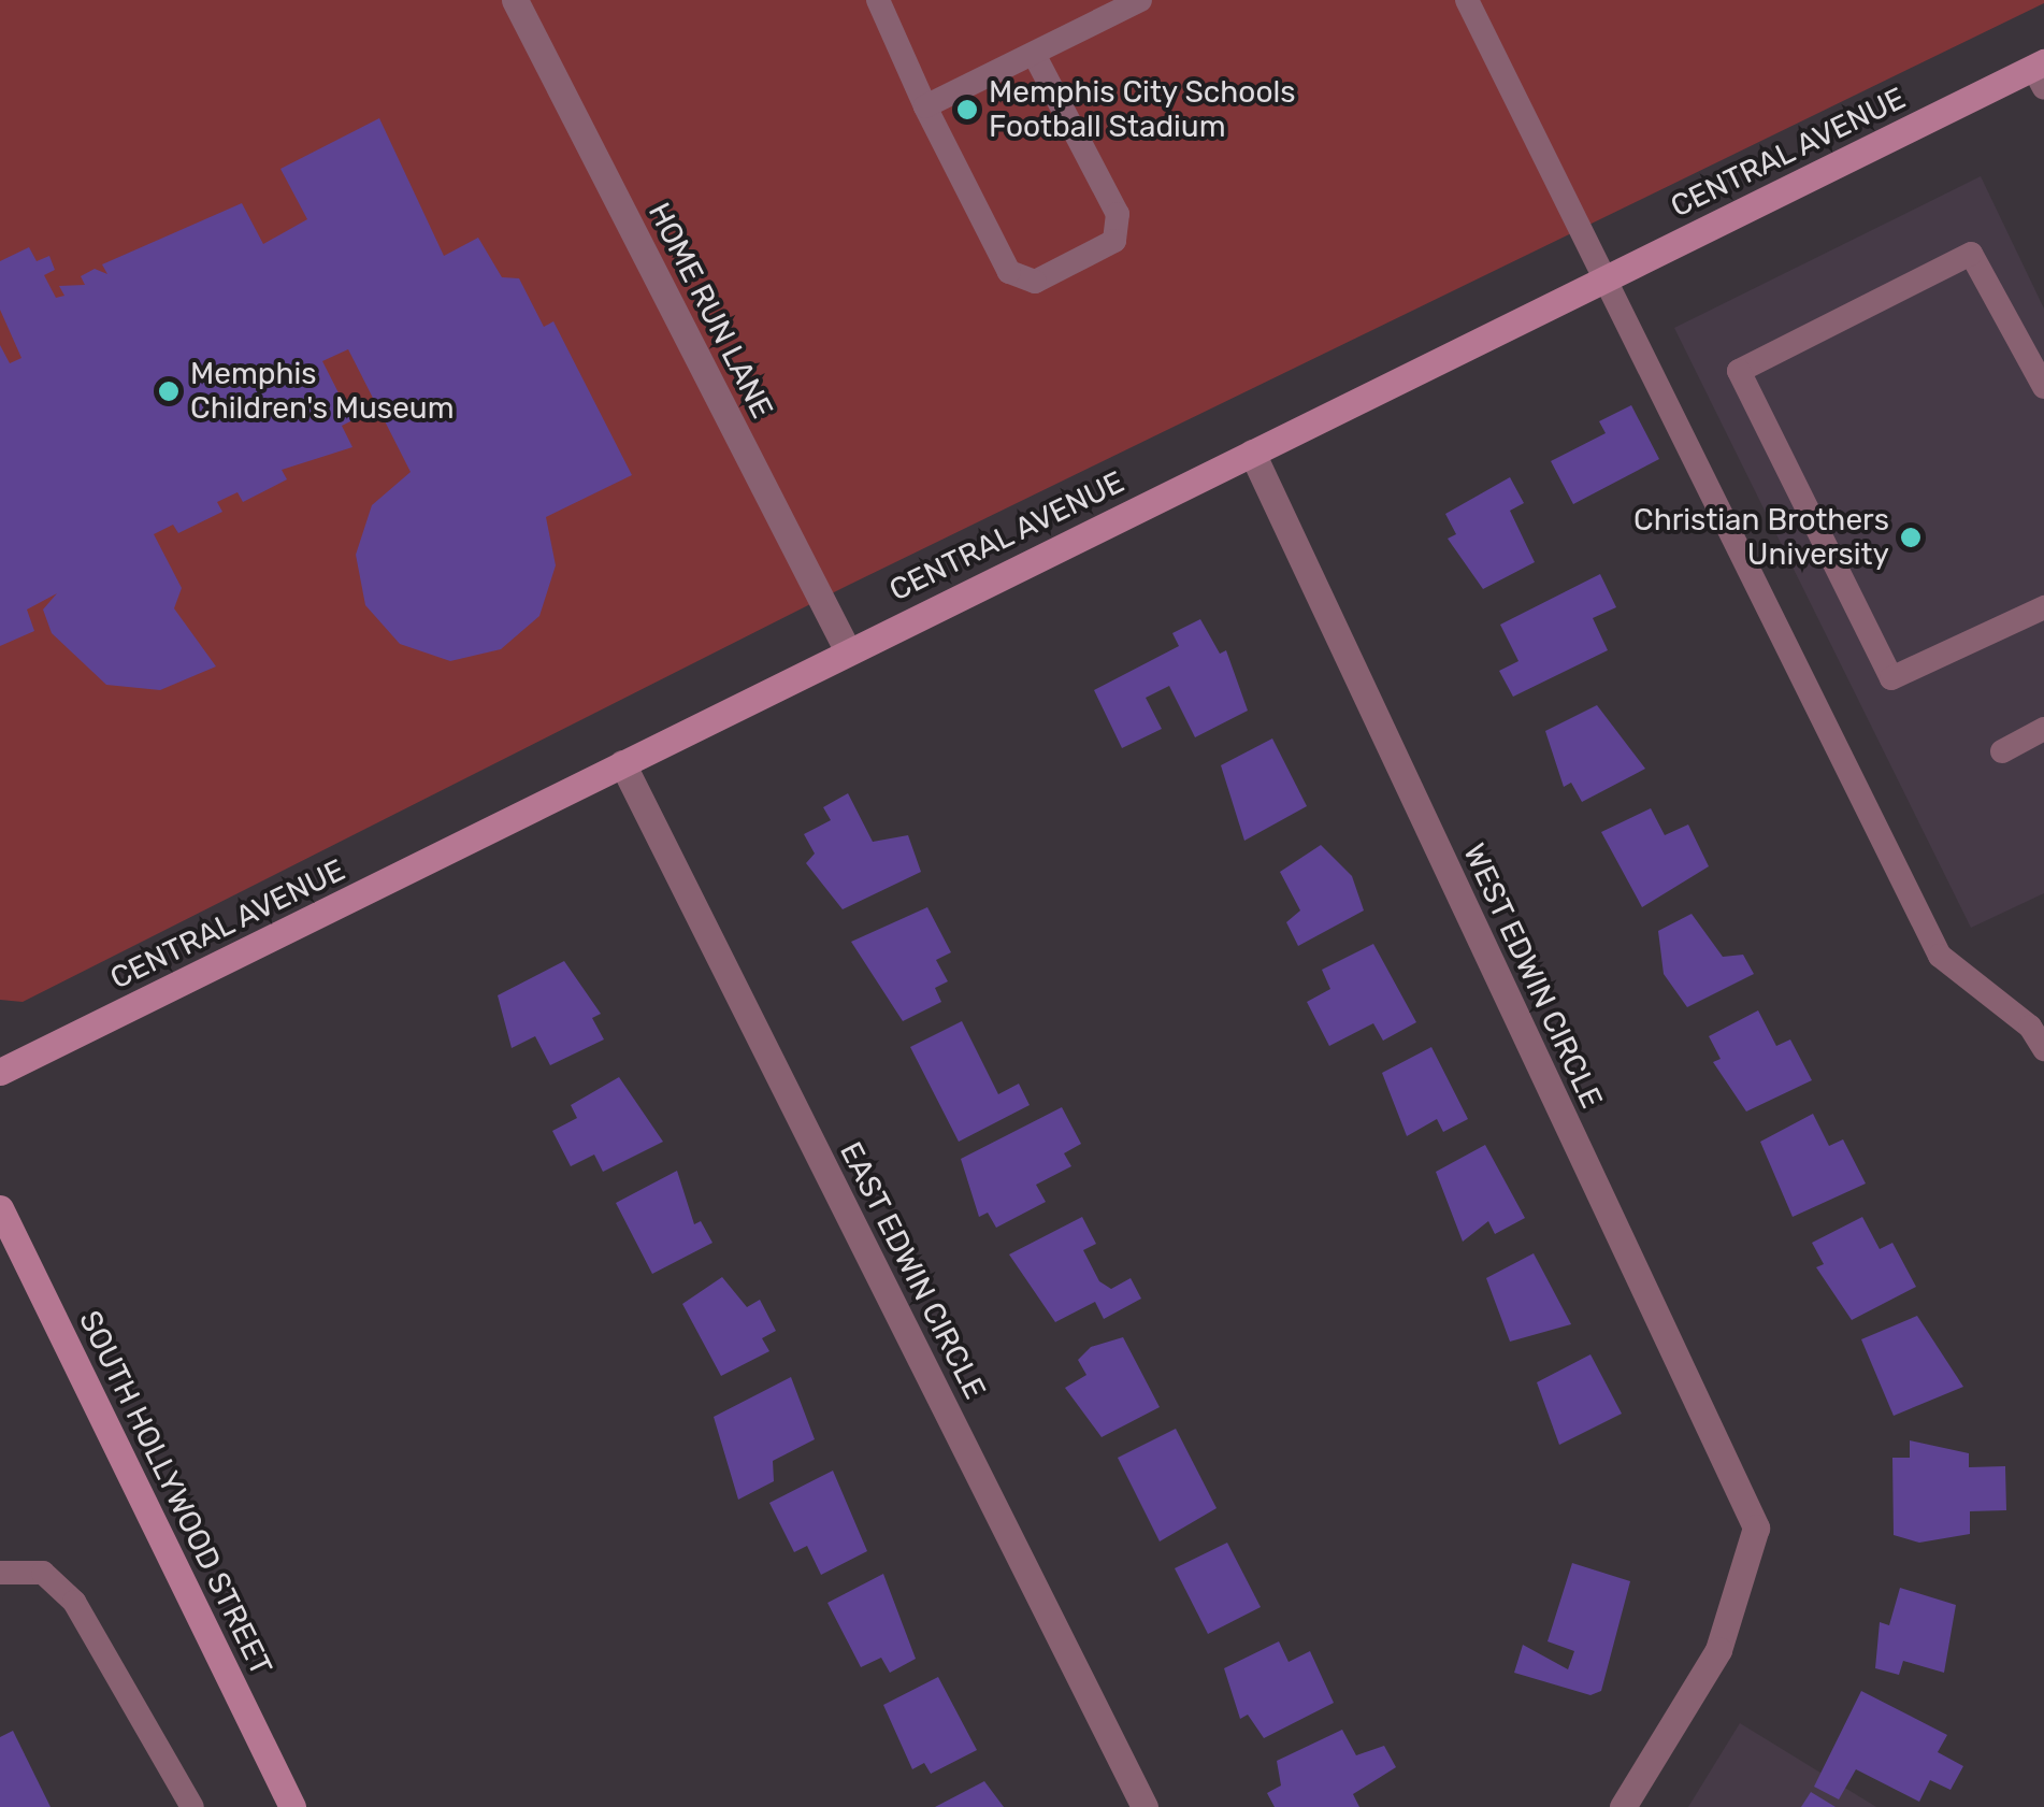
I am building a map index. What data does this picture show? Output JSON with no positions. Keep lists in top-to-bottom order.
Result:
{
  "streets": {
    "main road": ["CENTRAL AVENUE", "SOUTH HOLLYWOOD STREET"],
    "street": ["HOME RUN LANE", "WEST EDWIN CIRCLE", "EAST EDWIN CIRCLE"]
  },
  "crossings": [
    ["CENTRAL AVENUE", "HOME RUN LANE"],
    ["CENTRAL AVENUE", "WEST EDWIN CIRCLE"],
    ["CENTRAL AVENUE", "EAST EDWIN CIRCLE"]
  ],
  "places": ["Memphis City Schools Football Stadium", "Memphis Children's Museum", "Christian Brothers University"]
}
